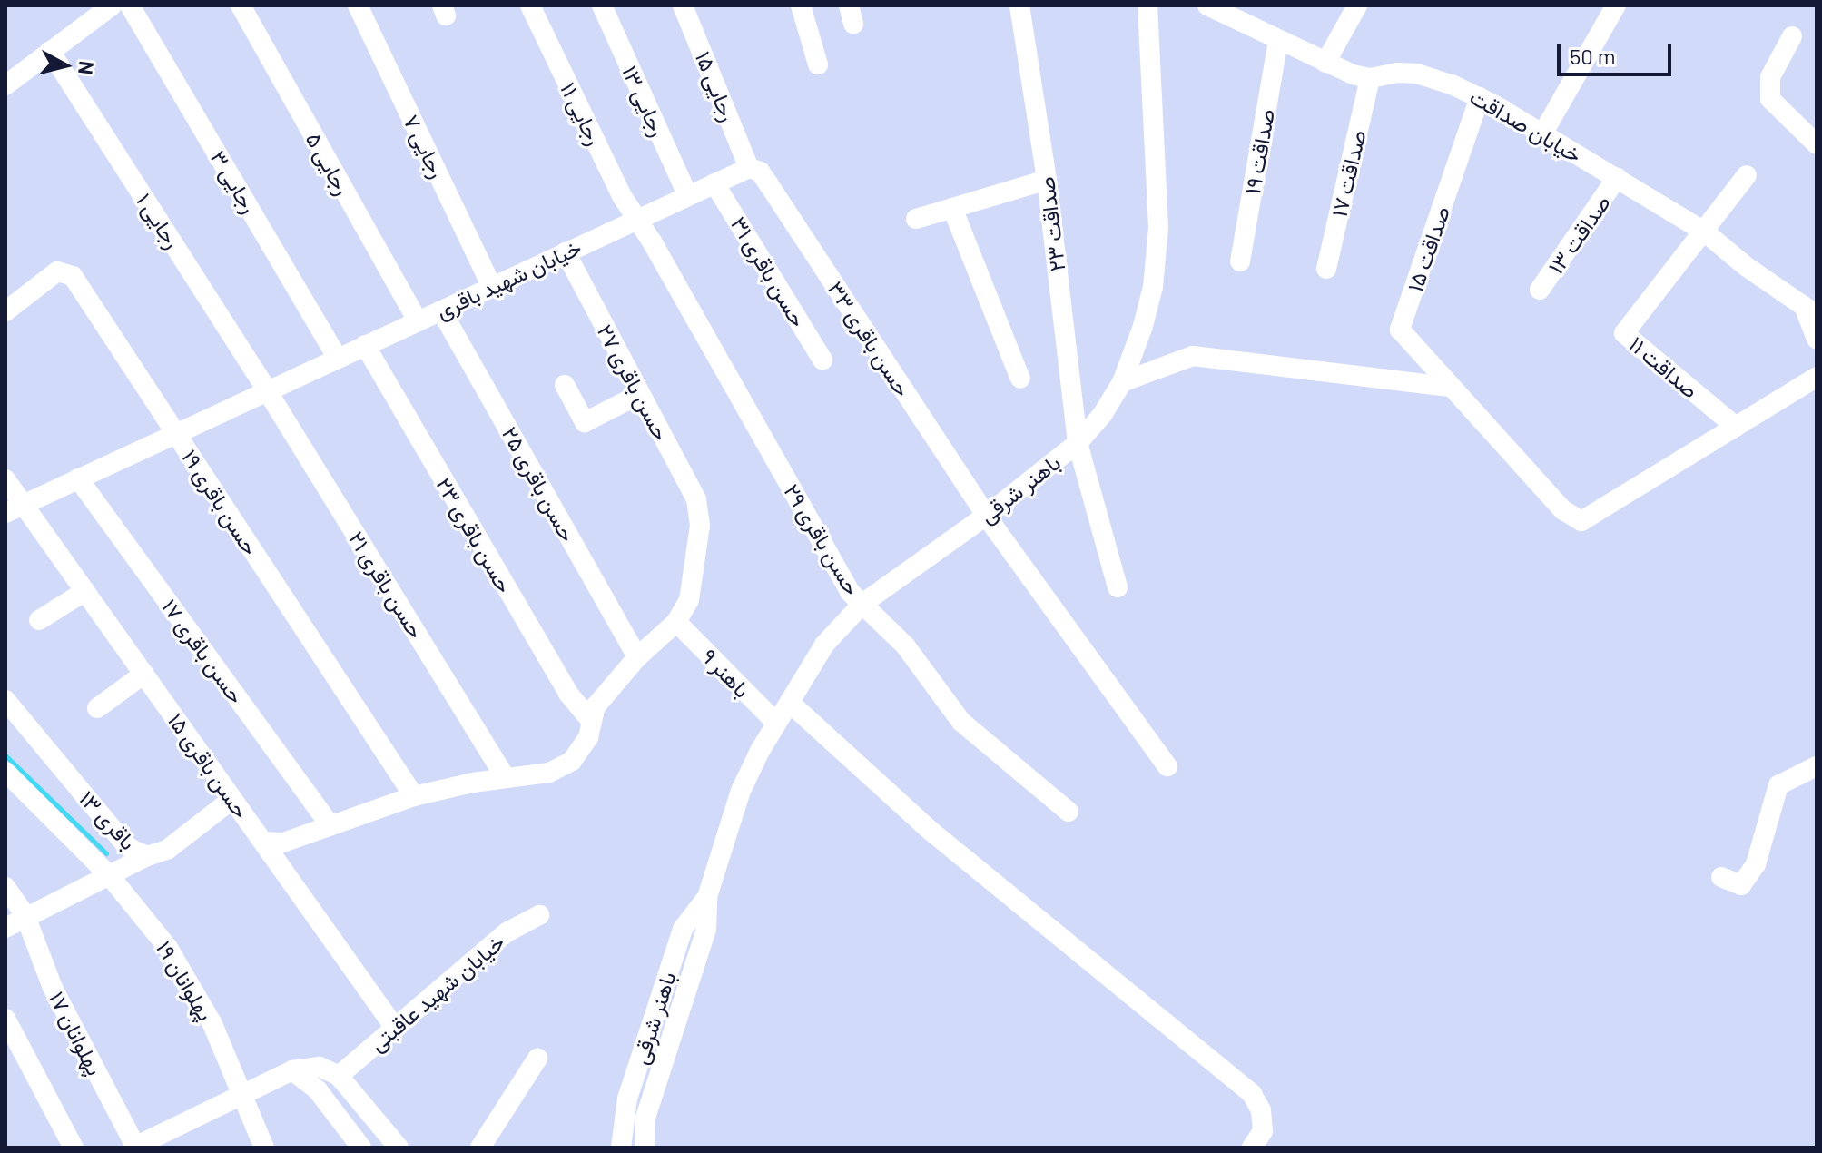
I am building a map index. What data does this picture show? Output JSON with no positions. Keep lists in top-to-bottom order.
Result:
{
  "streets": {
    "street": [
      "رجایی ۱۵",
      "رجایی ۱۳",
      "رجایی ۱۱",
      "خیابان صداقت",
      "رجایی ۷",
      "صداقت ۱۹",
      "رجایی ۵",
      "صداقت ۱۷",
      "رجایی ۳",
      "رجایی ۱",
      "صداقت ۲۳",
      "صداقت ۱۳",
      "صداقت ۱۵",
      "حسن باقری ۳۱",
      "خیابان شهید باقری",
      "حسن باقری ۳۳",
      "صداقت ۱۱",
      "حسن باقری ۲۷",
      "حسن باقری ۲۵",
      "باهنر شرقی",
      "حسن باقری ۱۹",
      "حسن باقری ۲۳",
      "حسن باقری ۲۹",
      "حسن باقری ۲۱",
      "حسن باقری ۱۷",
      "باهنر ۹",
      "حسن باقری ۱۵",
      "باقری ۱۳",
      "پهلوانان ۱۹",
      "خیابان شهید عاقبتی",
      "پهلوانان ۱۷"
    ]
  },
  "crossings": [
    ["رجایی ۱۵", "خیابان شهید باقری"],
    ["رجایی ۱۵", "حسن باقری ۳۳"],
    ["رجایی ۱۳", "خیابان شهید باقری"],
    ["رجایی ۱۱", "خیابان شهید باقری"],
    ["رجایی ۱۱", "حسن باقری ۲۹"],
    ["خیابان صداقت", "صداقت ۱۹"],
    ["خیابان صداقت", "صداقت ۱۷"],
    ["خیابان صداقت", "صداقت ۱۳"],
    ["خیابان صداقت", "صداقت ۱۵"],
    ["خیابان صداقت", "صداقت ۱۱"],
    ["رجایی ۷", "خیابان شهید باقری"],
    ["رجایی ۵", "خیابان شهید باقری"],
    ["رجایی ۳", "خیابان شهید باقری"],
    ["رجایی ۱", "خیابان شهید باقری"],
    ["رجایی ۱", "حسن باقری ۲۱"],
    ["صداقت ۲۳", "باهنر شرقی"],
    ["حسن باقری ۳۱", "خیابان شهید باقری"],
    ["خیابان شهید باقری", "حسن باقری ۳۳"],
    ["خیابان شهید باقری", "حسن باقری ۲۷"],
    ["خیابان شهید باقری", "حسن باقری ۲۵"],
    ["خیابان شهید باقری", "حسن باقری ۱۹"],
    ["خیابان شهید باقری", "حسن باقری ۲۳"],
    ["خیابان شهید باقری", "حسن باقری ۲۹"],
    ["خیابان شهید باقری", "حسن باقری ۲۱"],
    ["خیابان شهید باقری", "حسن باقری ۱۷"],
    ["خیابان شهید باقری", "حسن باقری ۱۵"],
    ["حسن باقری ۳۳", "باهنر شرقی"],
    ["حسن باقری ۲۷", "باهنر ۹"],
    ["باهنر شرقی", "حسن باقری ۲۹"],
    ["باهنر شرقی", "باهنر ۹"],
    ["حسن باقری ۱۵", "باقری ۱۳"],
    ["حسن باقری ۱۵", "خیابان شهید عاقبتی"],
    ["باقری ۱۳", "پهلوانان ۱۹"]
  ],
  "scale_bar": "50 m",
  "north": "right"
}
